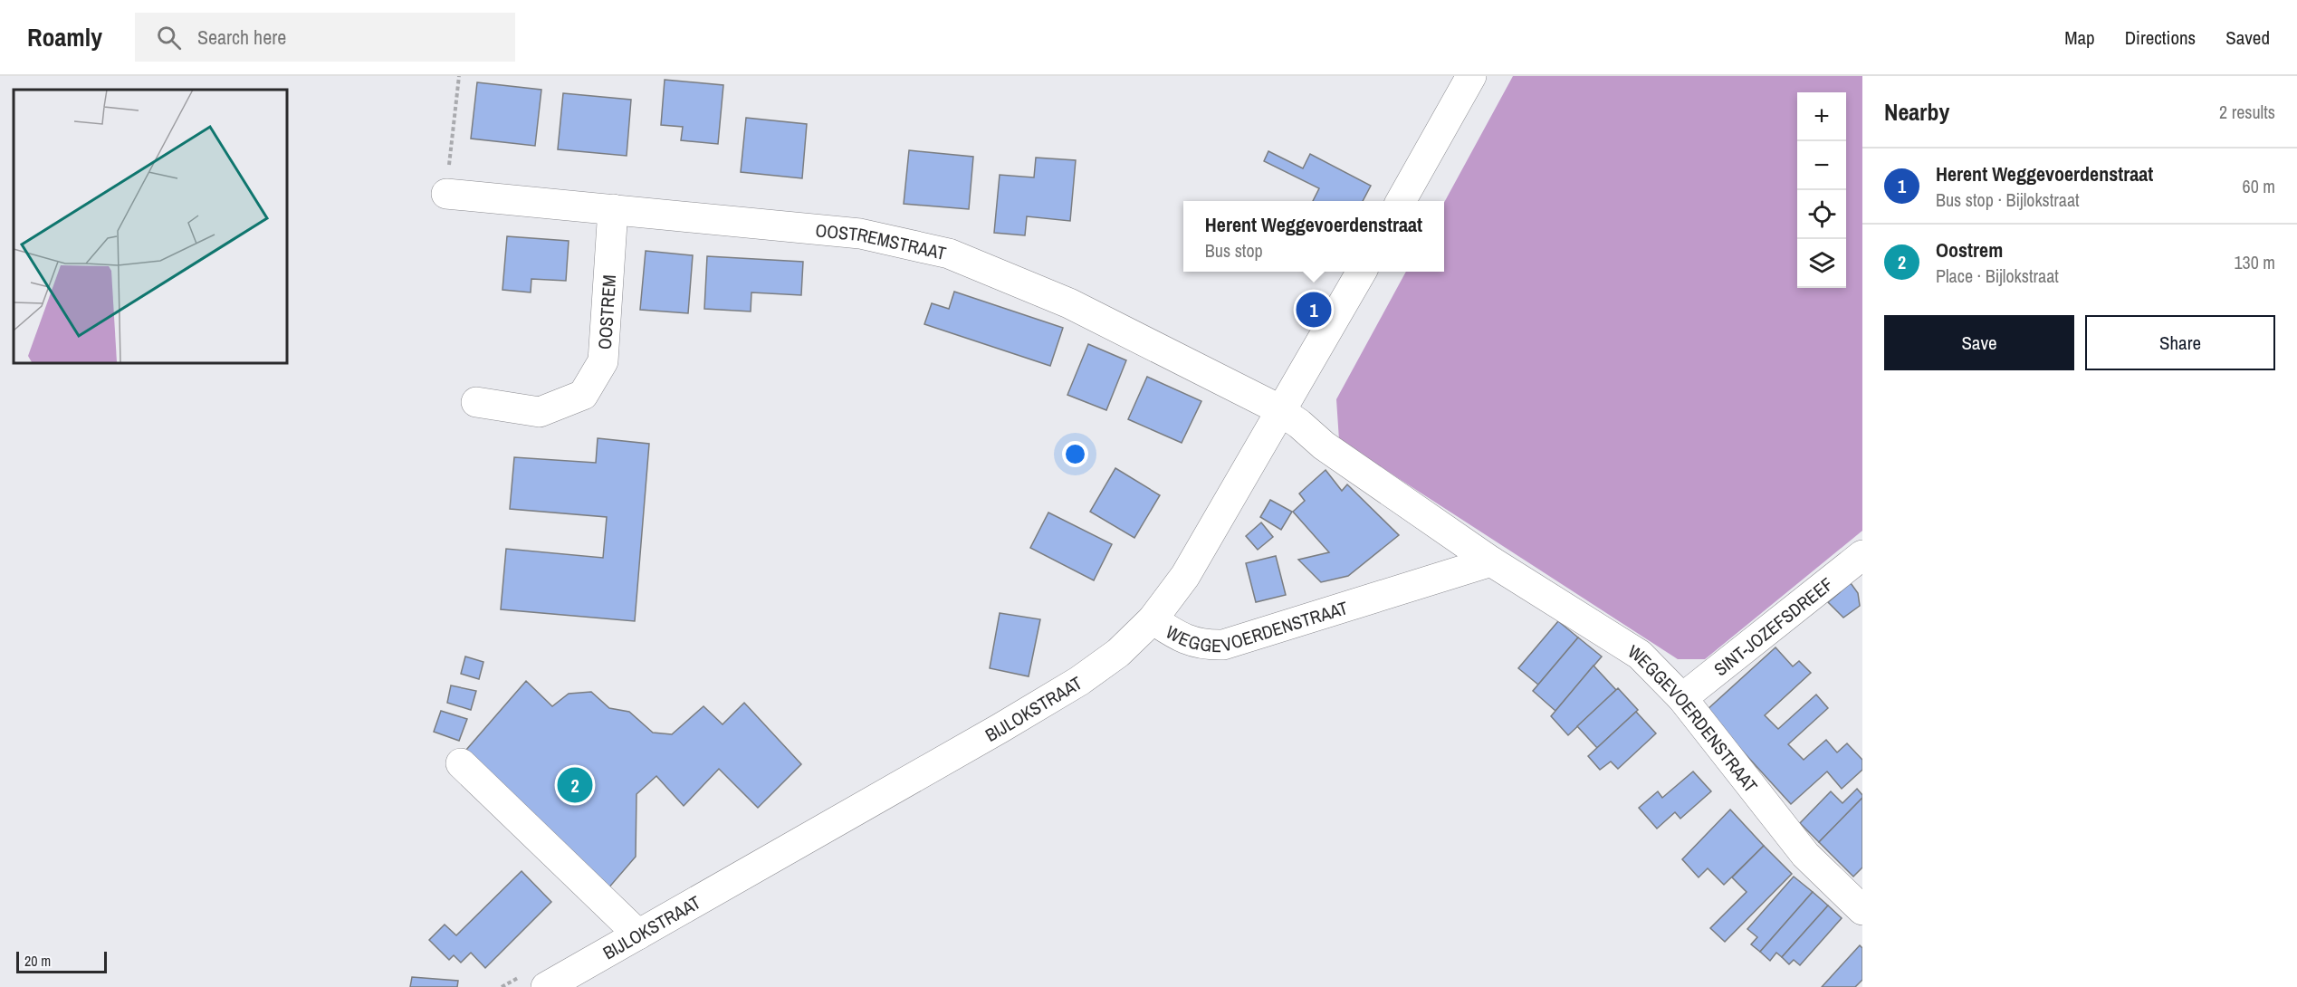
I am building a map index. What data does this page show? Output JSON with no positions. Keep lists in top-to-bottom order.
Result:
{
  "streets": {
    "street": [
      "OOSTREMSTRAAT",
      "OOSTREM",
      "WEGGEVOERDENSTRAAT",
      "SINT-JOZEFSDREEF",
      "BIJLOKSTRAAT"
    ]
  },
  "crossings": [
    ["OOSTREMSTRAAT", "OOSTREM"],
    ["OOSTREMSTRAAT", "WEGGEVOERDENSTRAAT"],
    ["OOSTREMSTRAAT", "BIJLOKSTRAAT"],
    ["WEGGEVOERDENSTRAAT", "SINT-JOZEFSDREEF"],
    ["WEGGEVOERDENSTRAAT", "BIJLOKSTRAAT"]
  ],
  "scale_bar": "20 m",
  "page": {
    "header": "Roamly",
    "search": "Search here",
    "nav": ["Map", "Directions", "Saved"],
    "heading": ["Nearby", "2 results"],
    "map_buttons": ["+", "−"],
    "list": [
      {
        "mark": "1",
        "name": "Herent Weggevoerdenstraat",
        "note": "Bus stop · Bijlokstraat",
        "value": "60 m"
      },
      {
        "mark": "2",
        "name": "Oostrem",
        "note": "Place · Bijlokstraat",
        "value": "130 m"
      }
    ],
    "popup": ["Herent Weggevoerdenstraat", "Bus stop"],
    "pins": ["1", "2"],
    "buttons": ["Save", "Share"],
    "scale": "20 m"
  }
}
